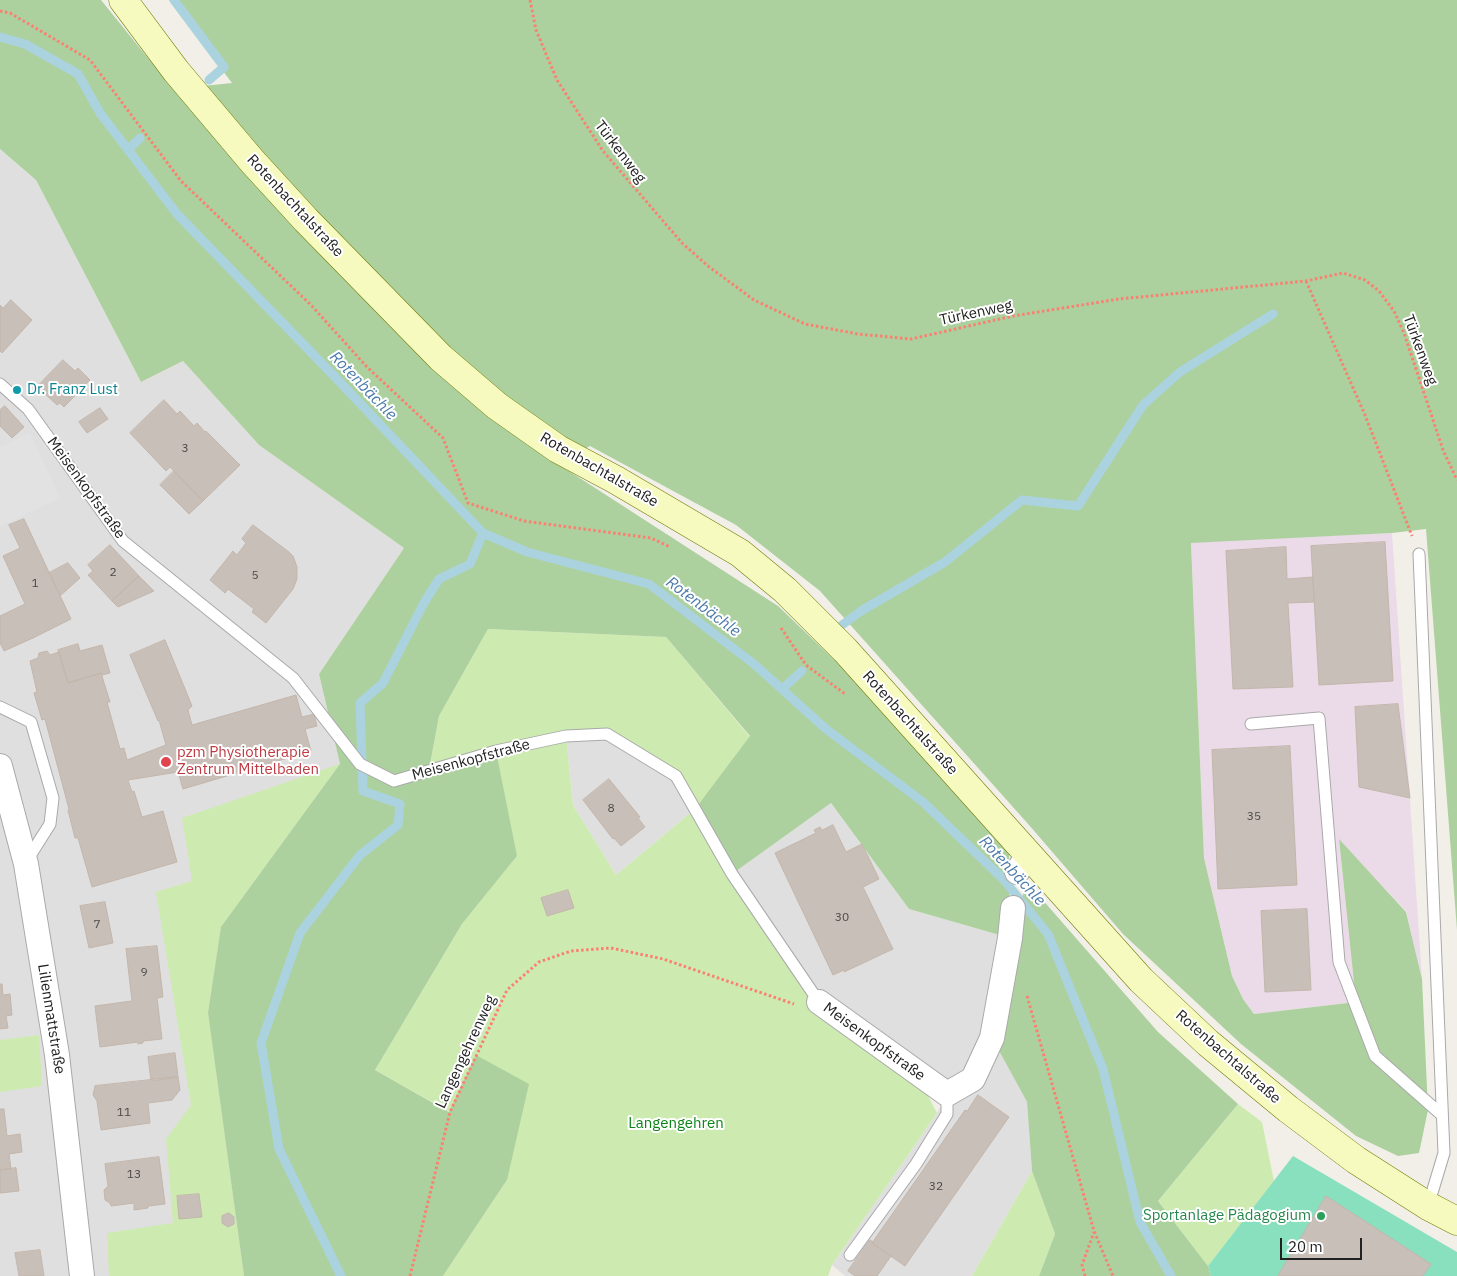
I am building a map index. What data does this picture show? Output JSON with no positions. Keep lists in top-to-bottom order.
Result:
{
  "streets": {
    "main road": ["Rotenbachtalstraße"],
    "street": ["Meisenkopfstraße", "Lilienmattstraße"],
    "path": ["Türkenweg", "Langengehrenweg"]
  },
  "crossings": [
    ["Meisenkopfstraße", "Langengehrenweg"]
  ],
  "water": ["Rotenbächle"],
  "parks": ["Langengehren"],
  "places": ["Dr. Franz Lust", "pzm Physiotherapie Zentrum Mittelbaden", "Sportanlage Pädagogium"],
  "house_numbers": [
    "3",
    "2",
    "5",
    "1",
    "8",
    "35",
    "30",
    "7",
    "9",
    "11",
    "13",
    "32"
  ],
  "scale_bar": "20 m"
}
